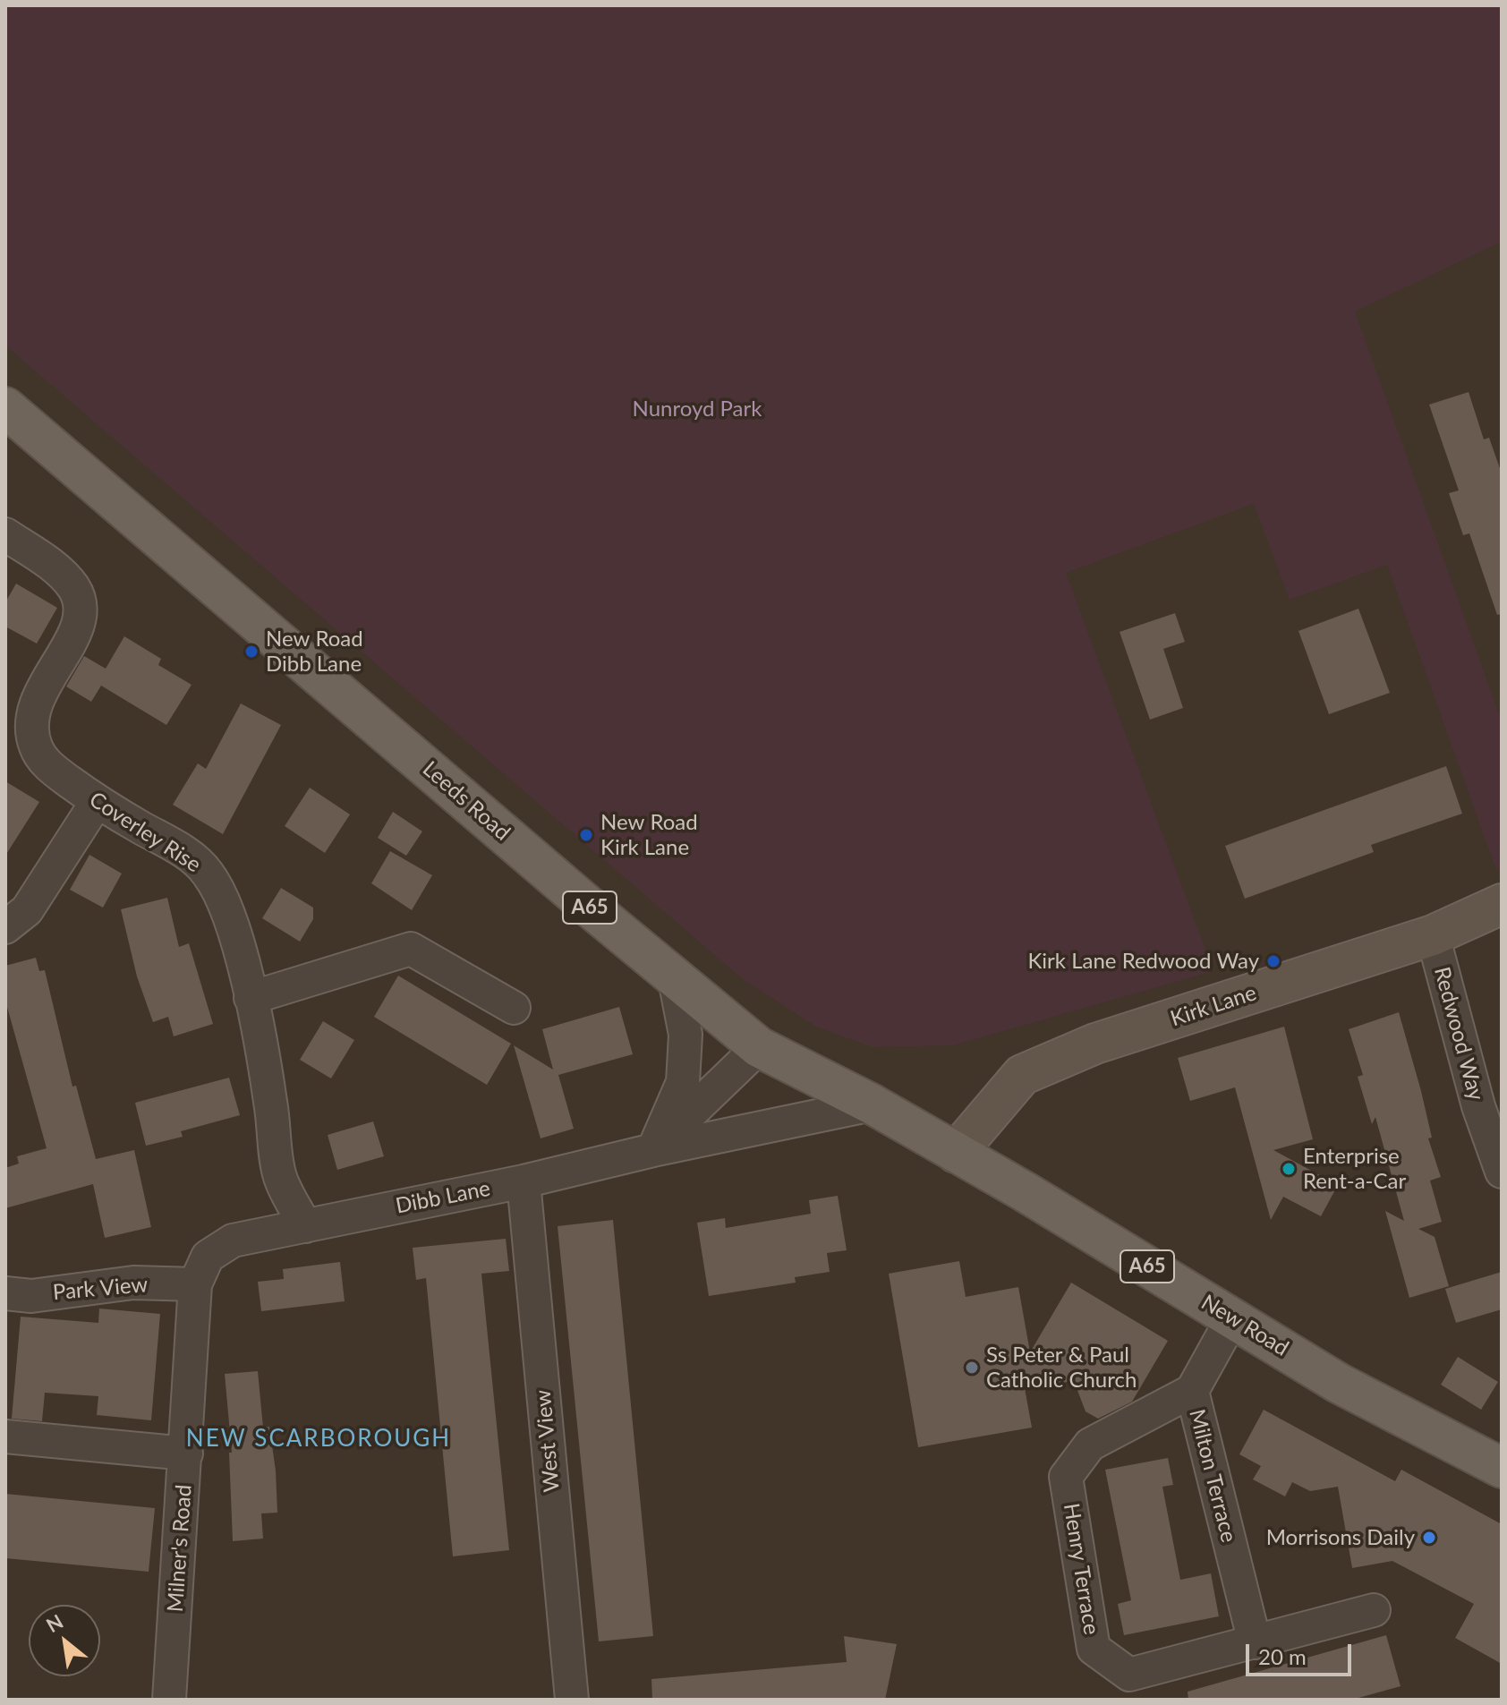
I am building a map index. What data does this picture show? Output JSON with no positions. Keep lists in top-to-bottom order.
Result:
{
  "streets": {
    "main road": ["Leeds Road", "A65", "New Road"],
    "street": [
      "Coverley Rise",
      "Kirk Lane",
      "Redwood Way",
      "Dibb Lane",
      "Park View",
      "West View",
      "Milton Terrace",
      "Milner's Road",
      "Henry Terrace"
    ]
  },
  "crossings": [
    ["Leeds Road", "Kirk Lane"],
    ["Leeds Road", "Dibb Lane"],
    ["Leeds Road", "New Road"],
    ["Coverley Rise", "Dibb Lane"],
    ["Kirk Lane", "Redwood Way"],
    ["Kirk Lane", "New Road"],
    ["Dibb Lane", "West View"],
    ["Dibb Lane", "Milner's Road"],
    ["Park View", "Milner's Road"],
    ["New Road", "Milton Terrace"],
    ["Milton Terrace", "Henry Terrace"]
  ],
  "districts": ["NEW SCARBOROUGH"],
  "parks": ["Nunroyd Park"],
  "places": [
    "New Road Dibb Lane",
    "New Road Kirk Lane",
    "Kirk Lane Redwood Way",
    "Enterprise Rent-a-Car",
    "Ss Peter & Paul Catholic Church",
    "Morrisons Daily"
  ],
  "scale_bar": "20 m",
  "north": "top left"
}
